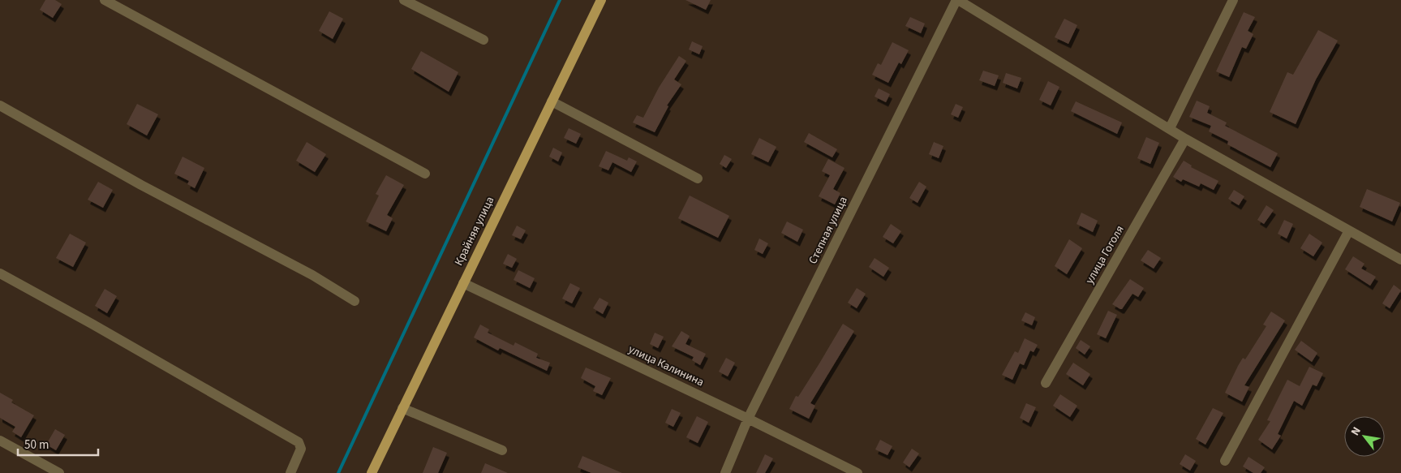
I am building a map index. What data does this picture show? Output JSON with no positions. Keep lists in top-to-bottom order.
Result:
{
  "streets": {
    "main road": ["Крайняя улица"],
    "street": ["Степная улица", "улица Гоголя", "улица Калинина"]
  },
  "crossings": [
    ["Степная улица", "улица Калинина"],
    ["Крайняя улица", "улица Калинина"]
  ],
  "scale_bar": "50 m",
  "north": "top left"
}
